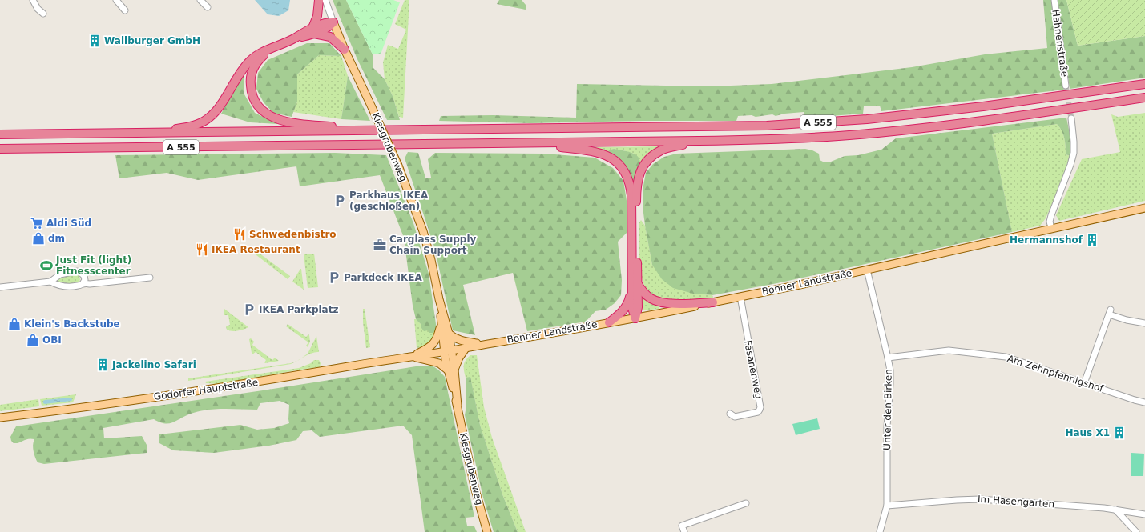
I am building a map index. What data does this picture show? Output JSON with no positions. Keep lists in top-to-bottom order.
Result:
{
  "streets": {
    "highway": ["A 555"],
    "main road": ["Kiesgrubenweg", "Bonner Landstraße", "Godorfer Hauptstraße"],
    "street": [
      "Hahnenstraße",
      "Fasanenweg",
      "Am Zehnpfennigshof",
      "Unter den Birken",
      "Im Hasengarten"
    ]
  },
  "crossings": [
    ["Kiesgrubenweg", "Bonner Landstraße"],
    ["Kiesgrubenweg", "Godorfer Hauptstraße"],
    ["Bonner Landstraße", "Fasanenweg"],
    ["Bonner Landstraße", "Godorfer Hauptstraße"],
    ["Bonner Landstraße", "Unter den Birken"],
    ["Am Zehnpfennigshof", "Unter den Birken"],
    ["Unter den Birken", "Im Hasengarten"]
  ],
  "places": {
    "building": [
      "Wallburger GmbH",
      "Hermannshof",
      "Jackelino Safari",
      "Haus X1"
    ],
    "parking": ["Parkhaus IKEA (geschloßen)", "Parkdeck IKEA", "IKEA Parkplatz"],
    "supermarket": ["Aldi Süd"],
    "restaurant": ["Schwedenbistro", "IKEA Restaurant"],
    "shop": ["dm", "Klein's Backstube", "OBI"],
    "office": ["Carglass Supply Chain Support"],
    "sports": ["Just Fit (light) Fitnesscenter"]
  }
}
